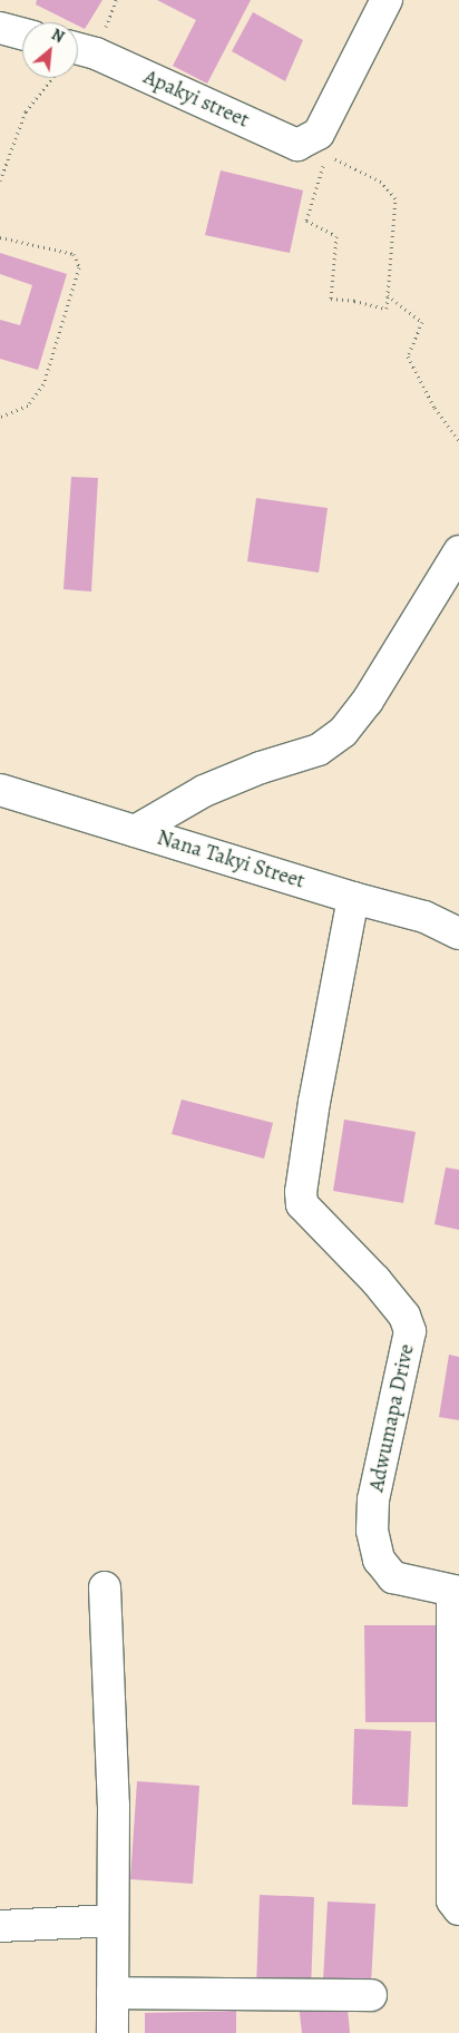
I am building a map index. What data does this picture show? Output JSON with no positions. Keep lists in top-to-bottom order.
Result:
{
  "streets": {
    "street": ["Apakyi street", "Nana Takyi Street", "Adwumapa Drive"]
  },
  "crossings": [
    ["Nana Takyi Street", "Adwumapa Drive"]
  ],
  "north": "top right"
}
